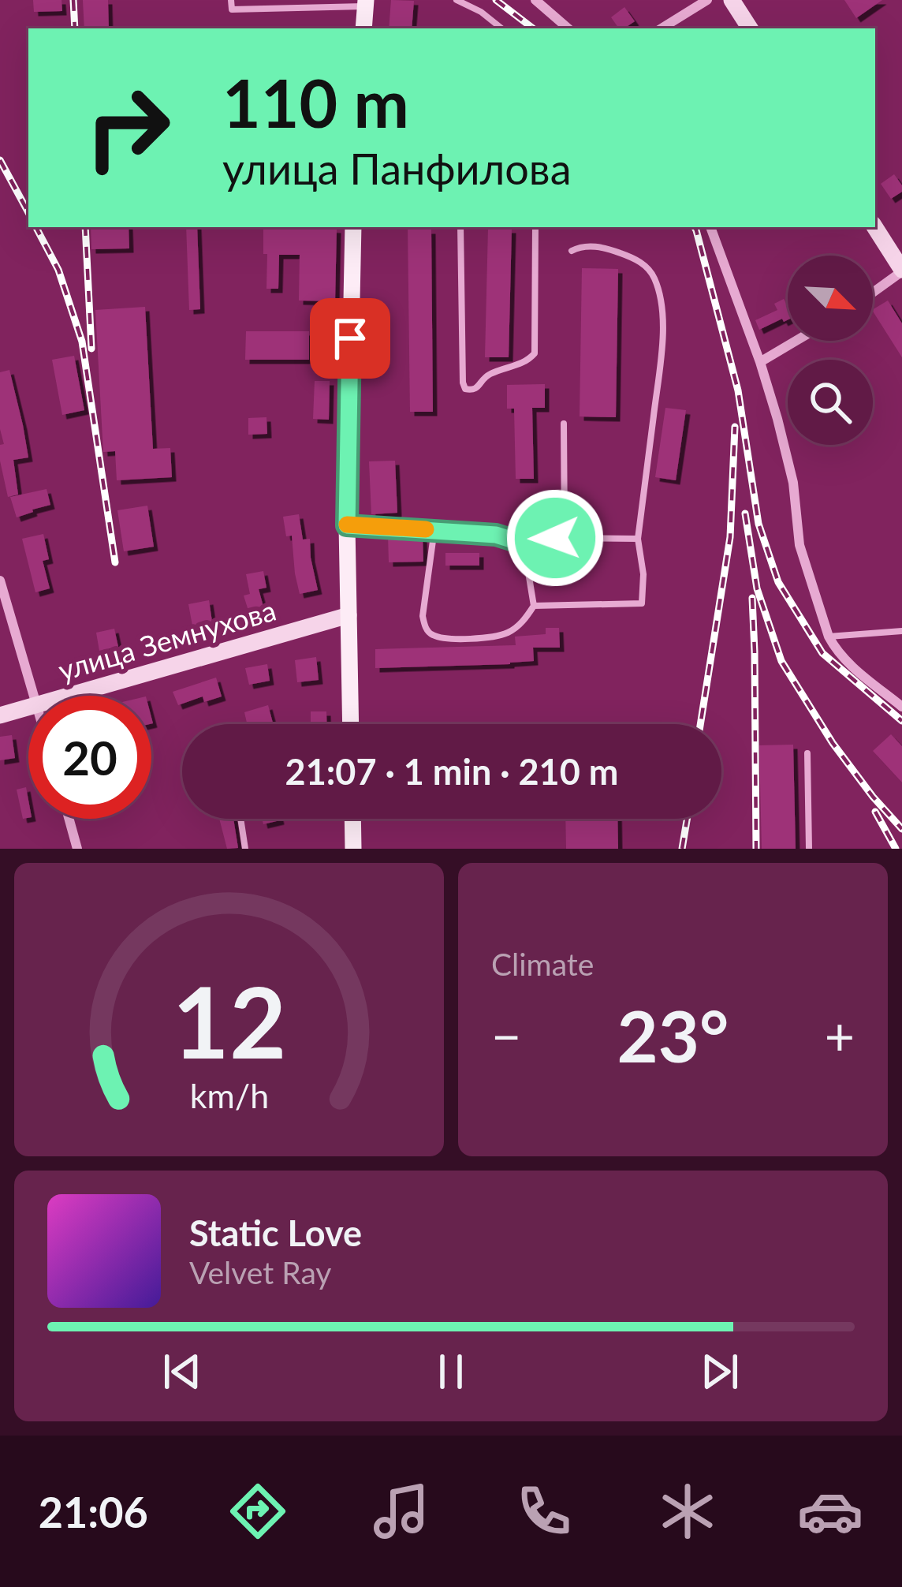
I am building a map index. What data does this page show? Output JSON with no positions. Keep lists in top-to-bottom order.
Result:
{
  "streets": {
    "main road": ["улица Земнухова"]
  },
  "north": "bottom right",
  "page": {
    "turn": ["110 m", "улица Панфилова"],
    "limit": "20",
    "trip": "21:07 · 1 min · 210 m",
    "tile": "Climate",
    "heat": ["−", "23°", "+"],
    "song": ["Static Love", "Velvet Ray"],
    "tabs": "21:06",
    "gauge": ["12", "km/h"]
  }
}
